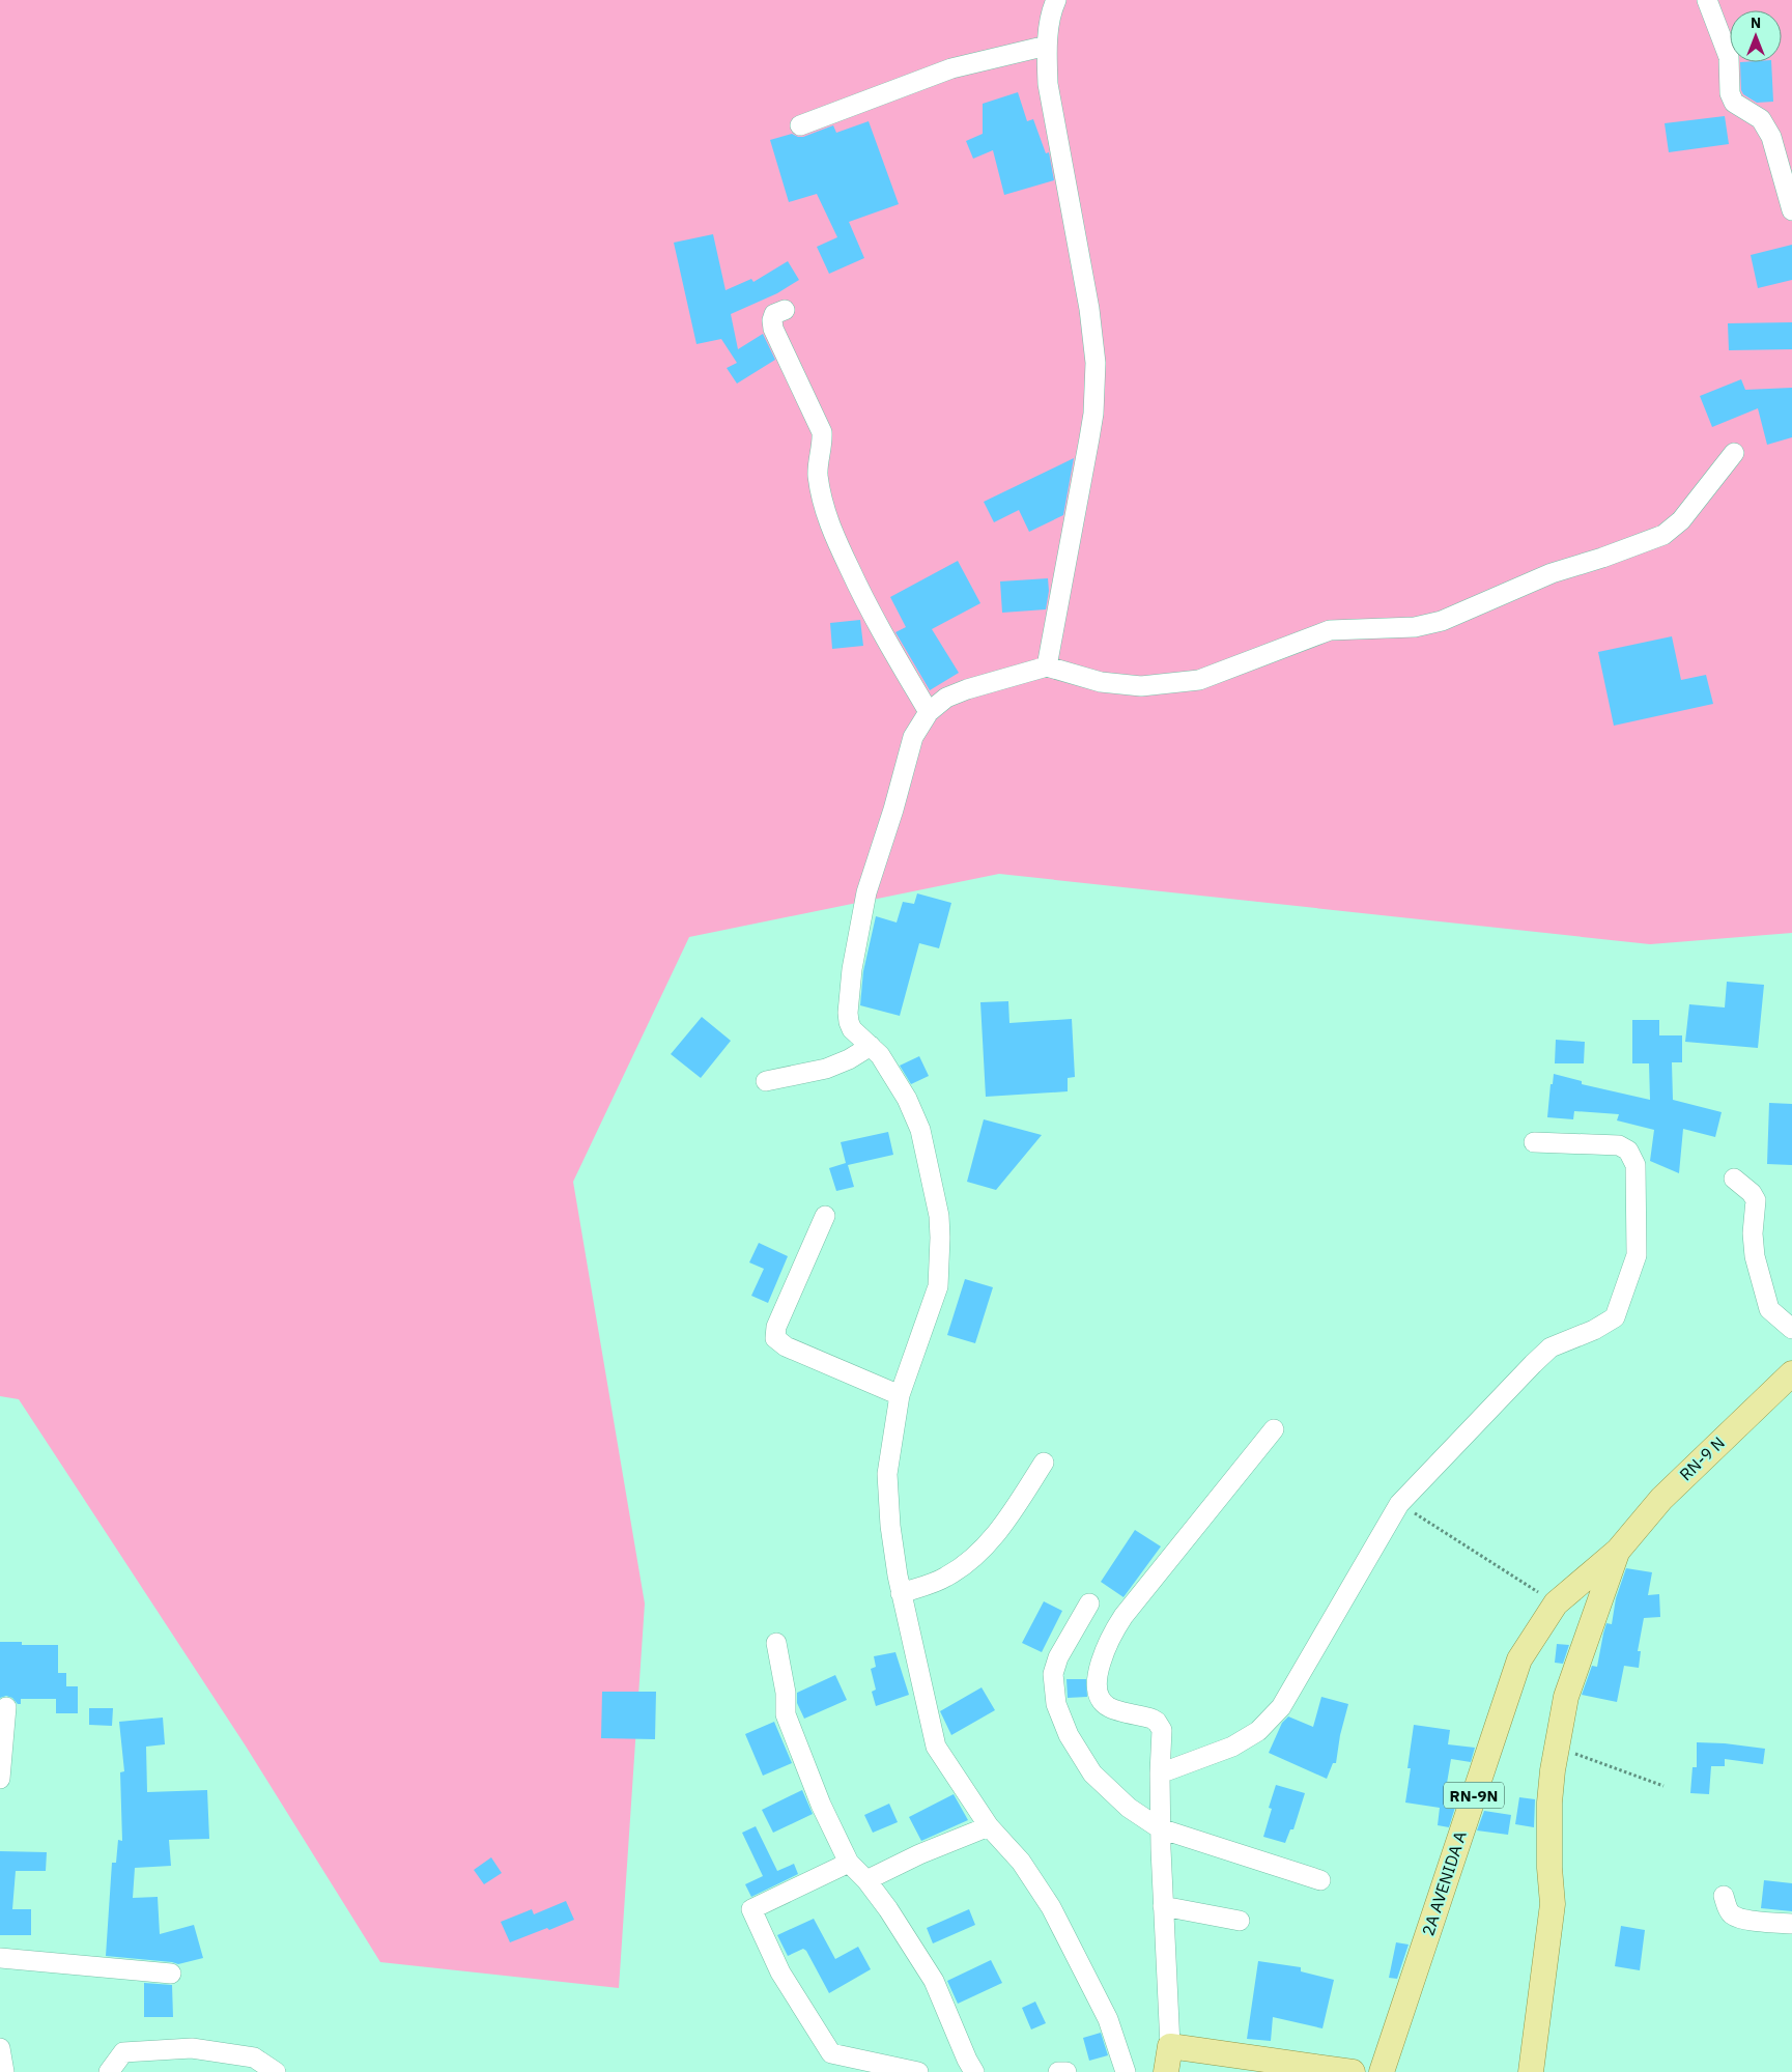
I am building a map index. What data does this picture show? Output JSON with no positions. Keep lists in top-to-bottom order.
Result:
{
  "streets": {
    "main road": ["RN-9 N", "RN-9N", "2A AVENIDA A"]
  },
  "crossings": [
    ["RN-9 N", "RN-9N"],
    ["RN-9 N", "2A AVENIDA A"],
    ["RN-9N", "2A AVENIDA A"]
  ],
  "north": "top"
}
